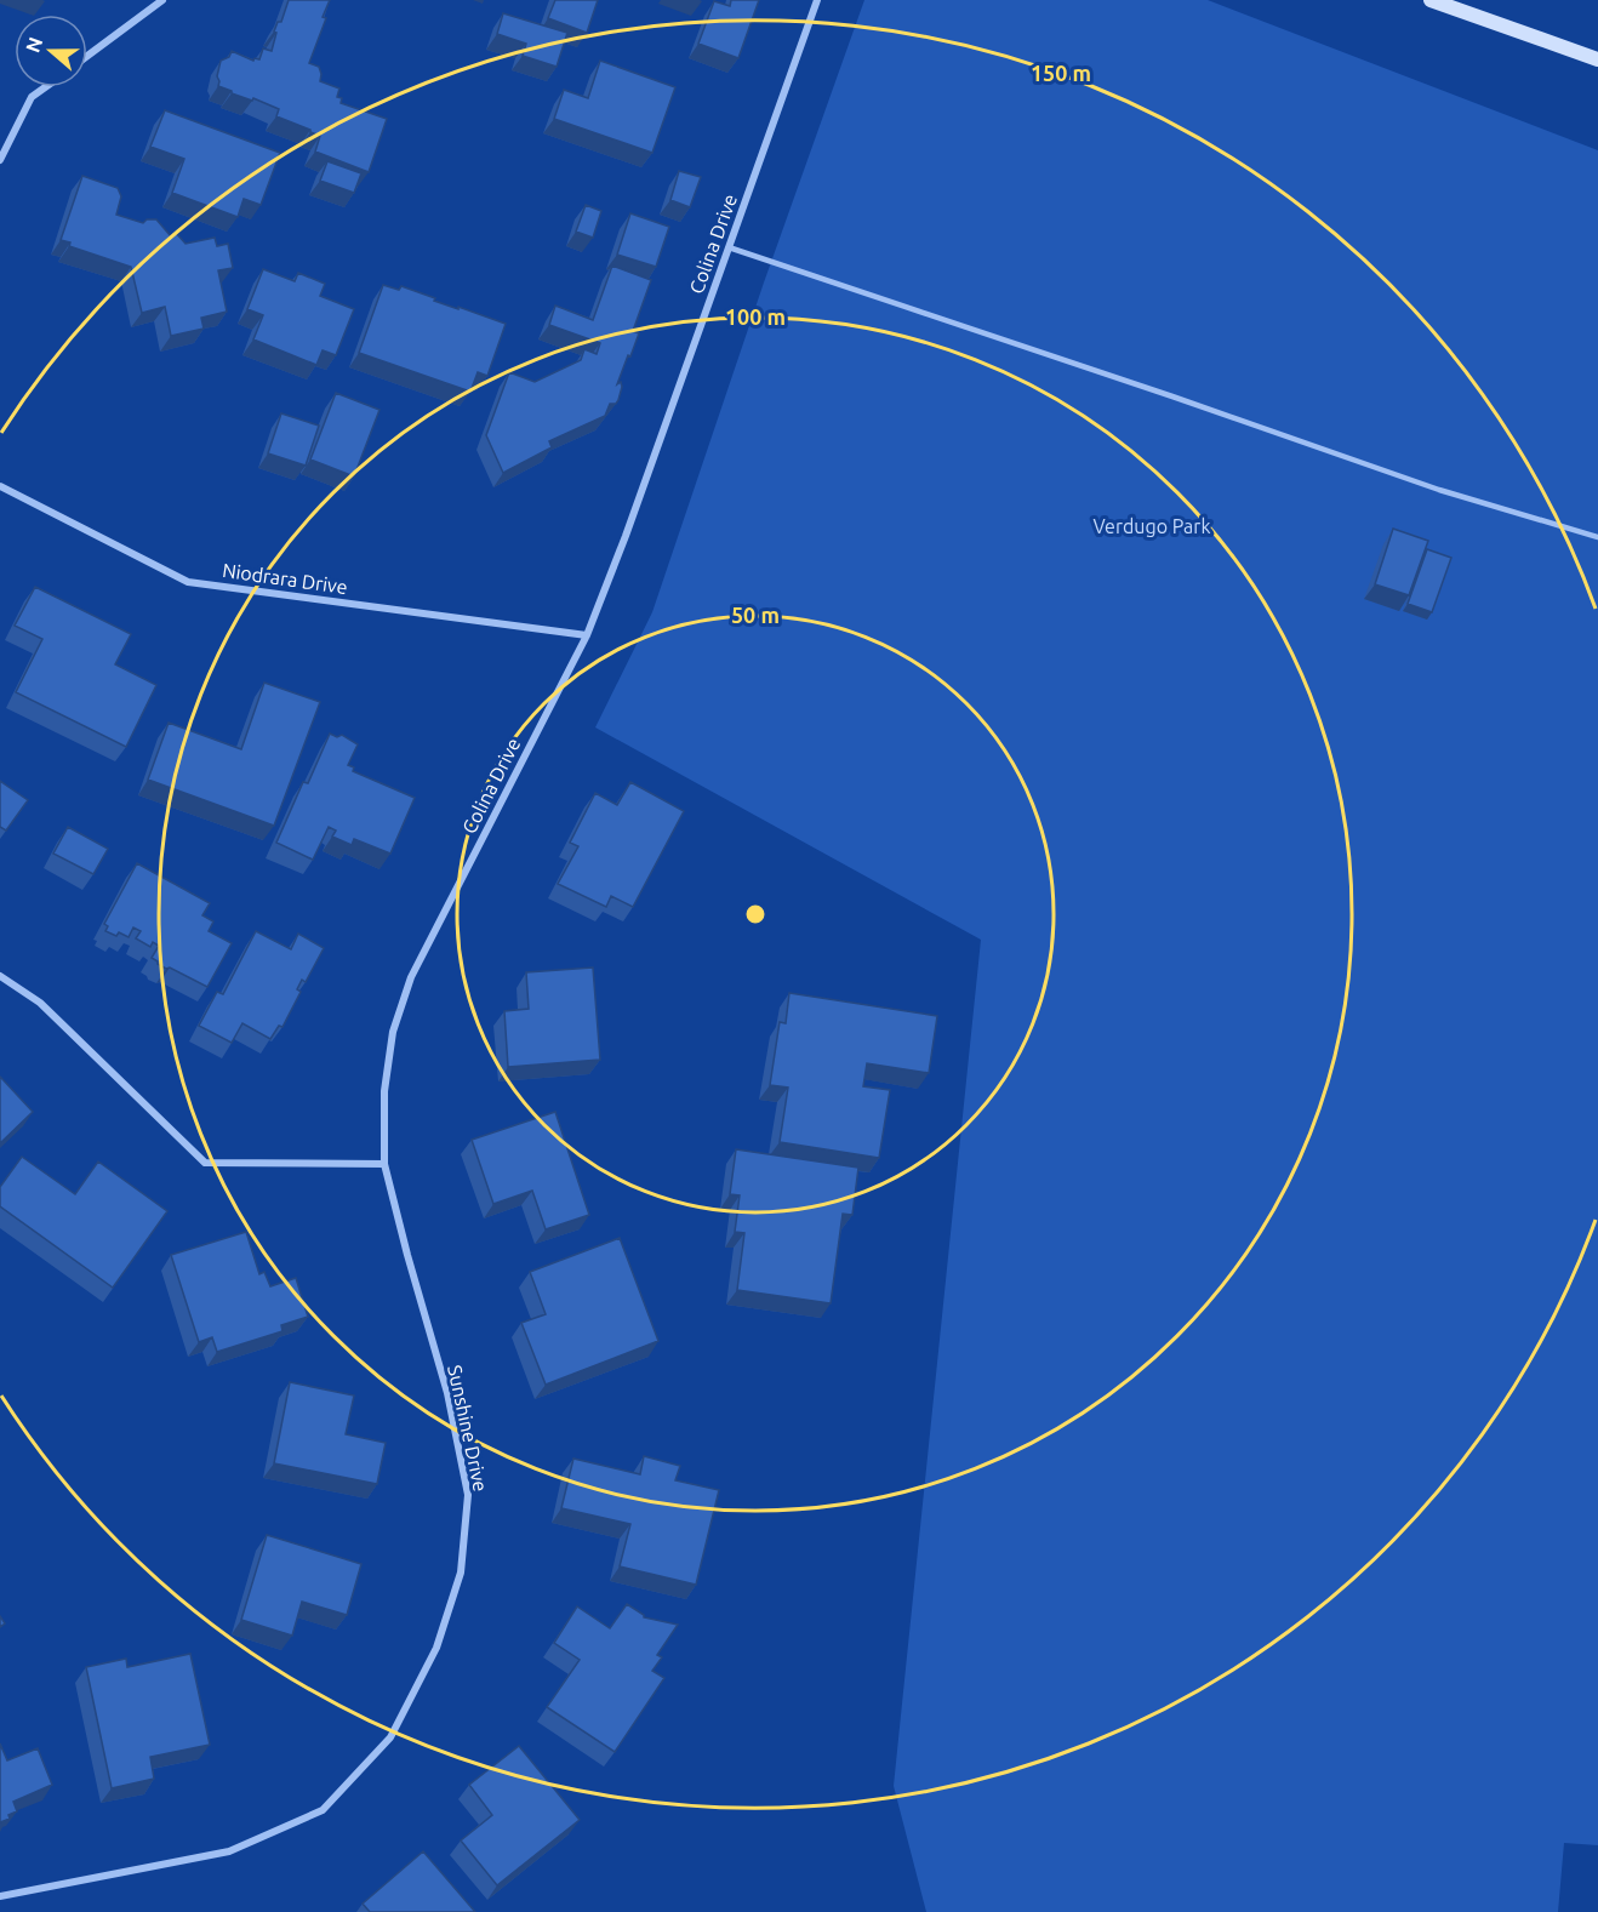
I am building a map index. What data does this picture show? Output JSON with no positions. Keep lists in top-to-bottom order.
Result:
{
  "streets": {
    "street": ["Colina Drive", "Niodrara Drive", "Sunshine Drive"]
  },
  "crossings": [
    ["Colina Drive", "Niodrara Drive"],
    ["Colina Drive", "Sunshine Drive"]
  ],
  "parks": ["Verdugo Park"],
  "north": "left",
  "rings": ["150 m", "100 m", "50 m"]
}
